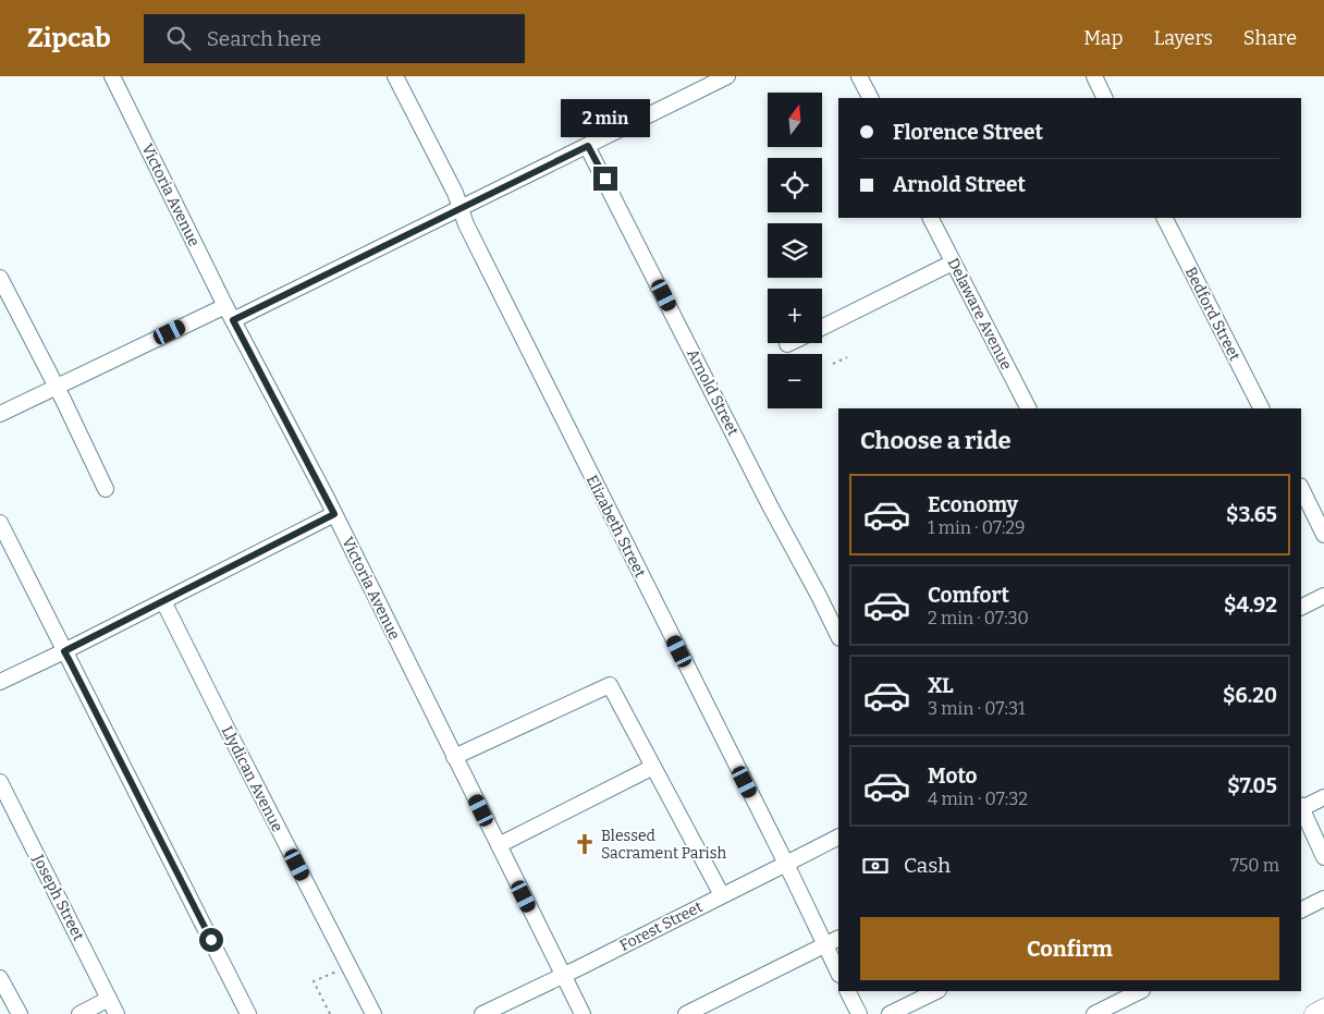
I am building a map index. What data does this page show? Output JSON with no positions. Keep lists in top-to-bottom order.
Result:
{
  "streets": {
    "street": [
      "Victoria Avenue",
      "Delaware Avenue",
      "Bedford Street",
      "Arnold Street",
      "Elizabeth Street",
      "Llydican Avenue",
      "Joseph Street",
      "Forest Street"
    ]
  },
  "crossings": [
    ["Victoria Avenue", "Forest Street"],
    ["Elizabeth Street", "Forest Street"]
  ],
  "places": {
    "church": ["Blessed Sacrament Parish"]
  },
  "north": "top",
  "page": {
    "header": "Zipcab",
    "search": "Search here",
    "nav": ["Map", "Layers", "Share"],
    "map_buttons": ["+", "−"],
    "banner": ["Florence Street", "Arnold Street"],
    "bubble": "2 min",
    "heading": "Choose a ride",
    "list": [
      {
        "name": "Economy",
        "note": "1 min · 07:29",
        "value": "$3.65"
      },
      {
        "name": "Comfort",
        "note": "2 min · 07:30",
        "value": "$4.92"
      },
      {
        "name": "XL",
        "note": "3 min · 07:31",
        "value": "$6.20"
      },
      {
        "name": "Moto",
        "note": "4 min · 07:32",
        "value": "$7.05"
      }
    ],
    "pay": ["Cash", "750 m"],
    "buttons": "Confirm"
  }
}
